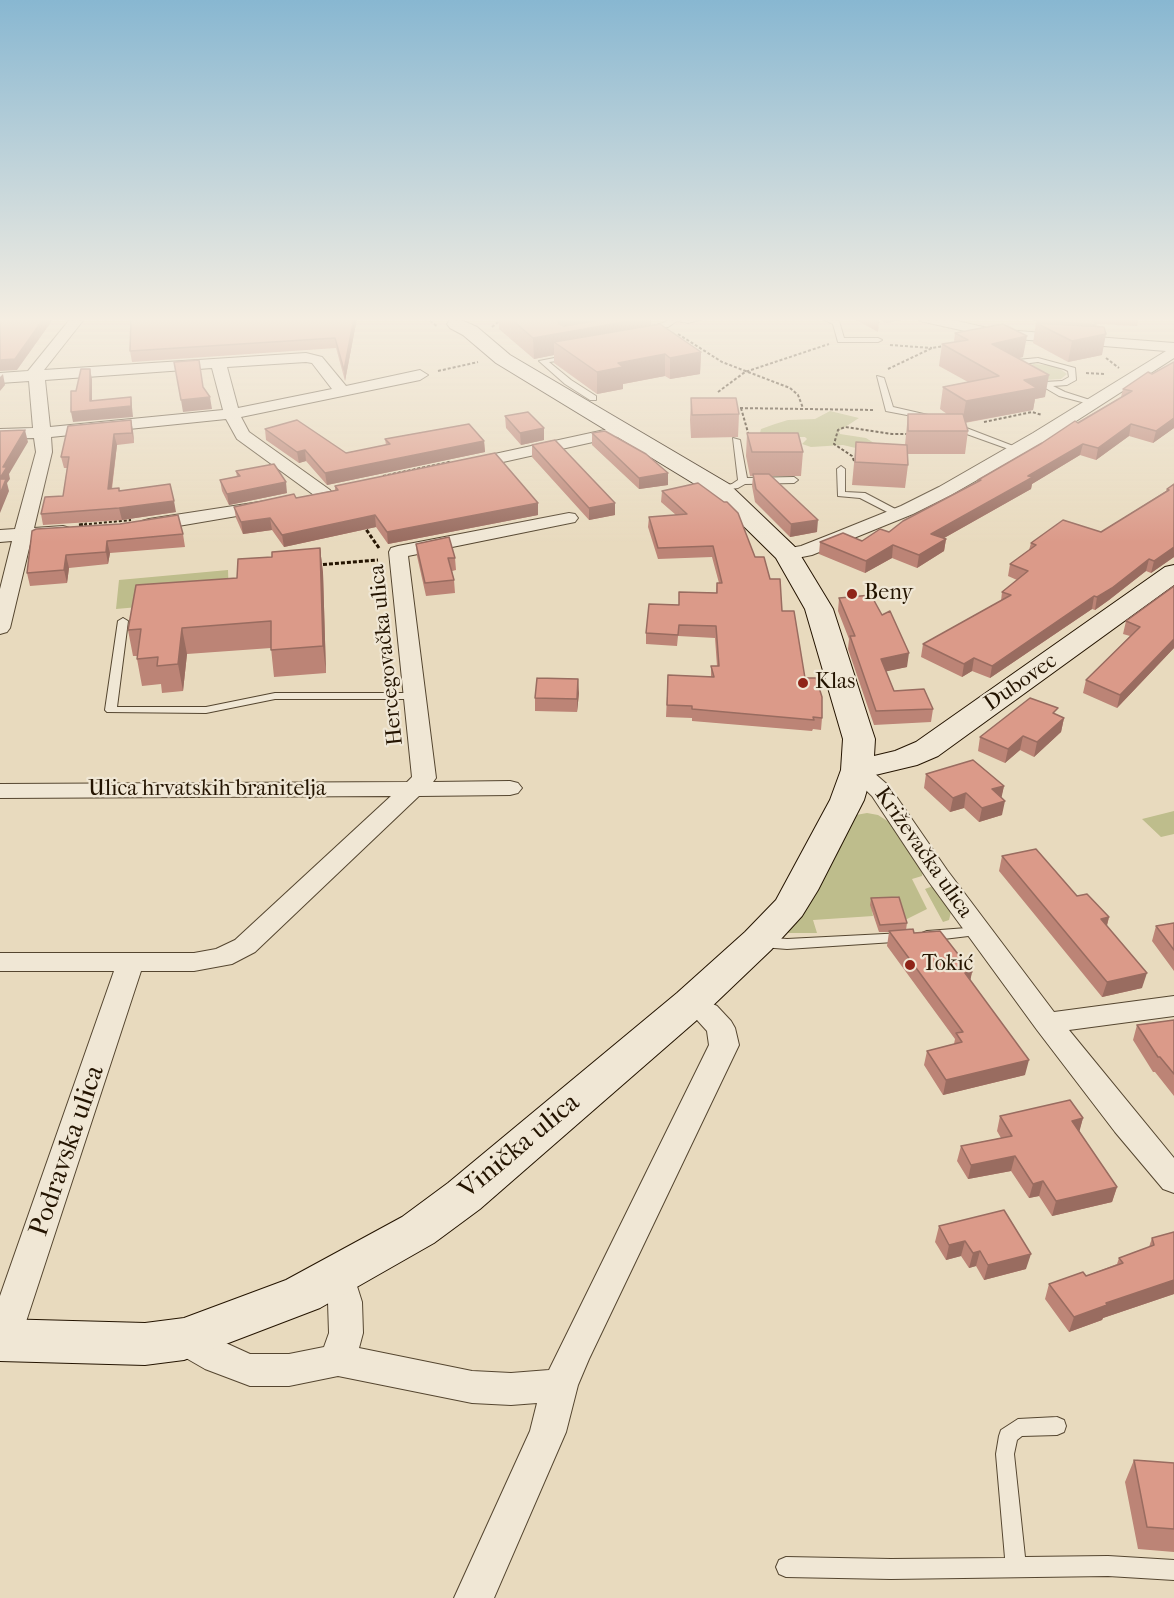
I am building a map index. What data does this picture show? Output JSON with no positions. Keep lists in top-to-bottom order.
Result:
{
  "streets": {
    "main road": ["Dubovec", "Križevačka ulica", "Vinička ulica"],
    "street": ["Hercegovačka ulica", "Ulica hrvatskih branitelja", "Podravska ulica"]
  },
  "crossings": [
    ["Hercegovačka ulica", "Ulica hrvatskih branitelja"],
    ["Dubovec", "Križevačka ulica"],
    ["Dubovec", "Vinička ulica"],
    ["Križevačka ulica", "Vinička ulica"],
    ["Vinička ulica", "Podravska ulica"]
  ],
  "places": ["Beny", "Klas", "Tokić"]
}
